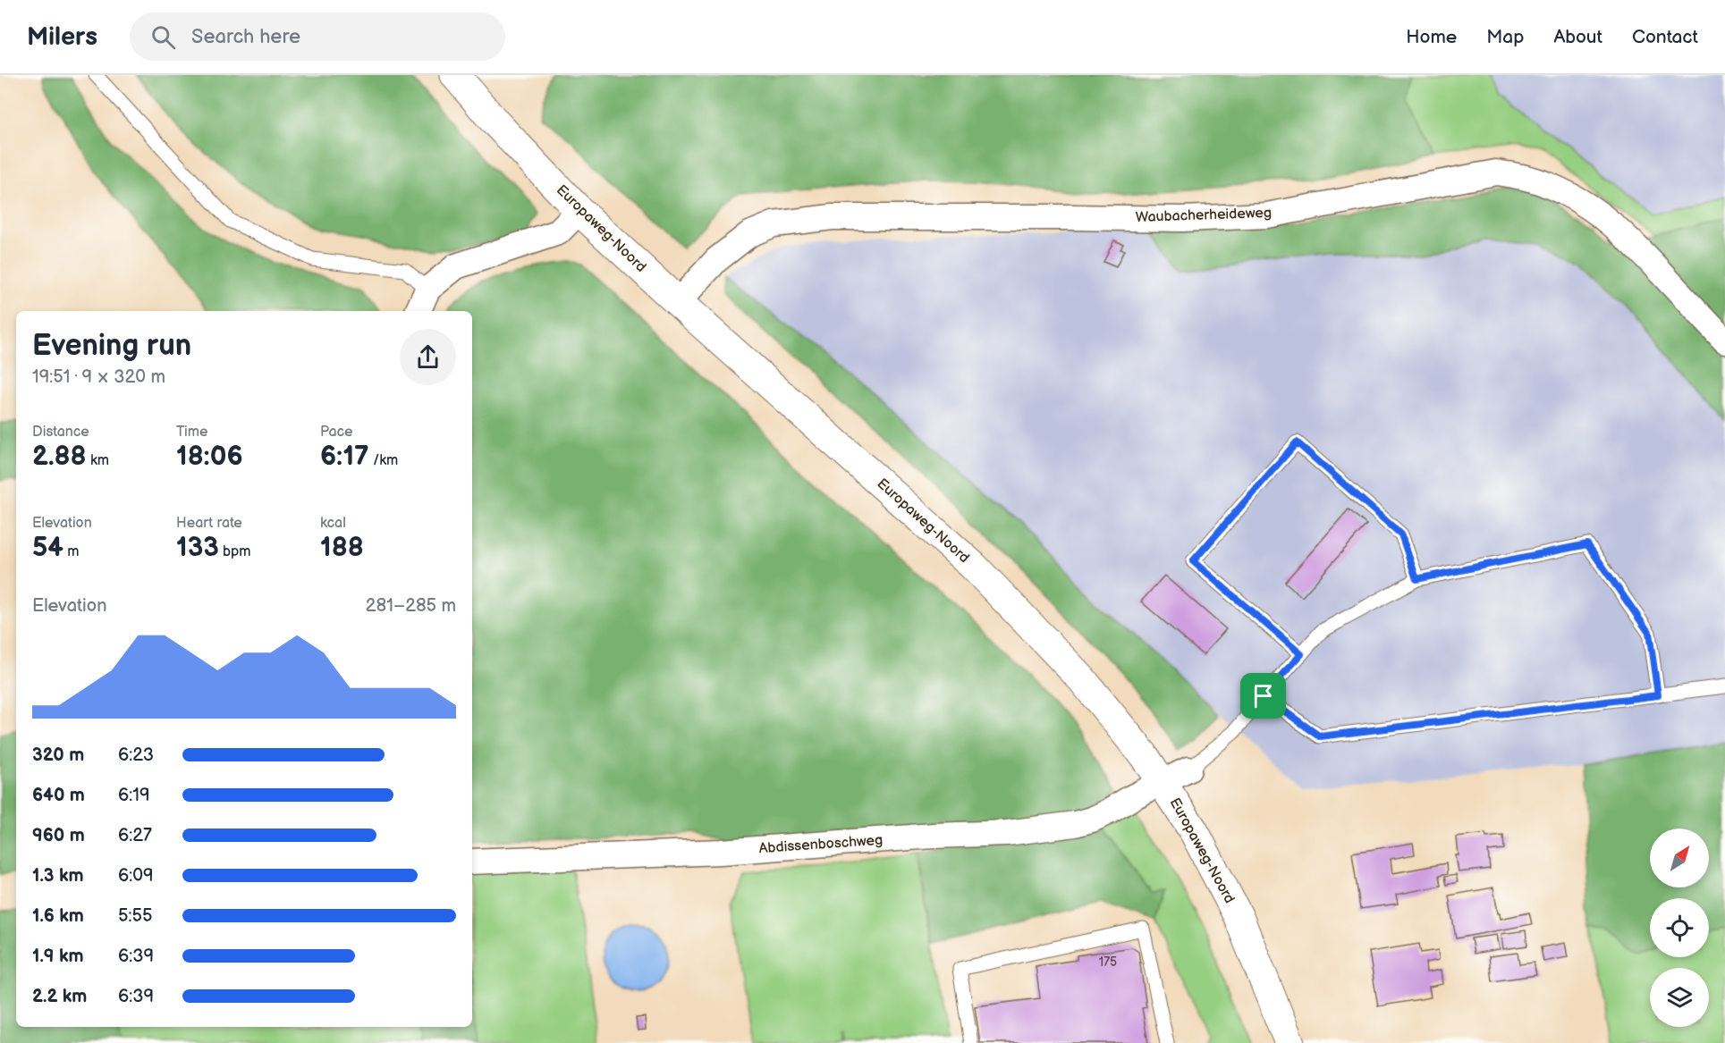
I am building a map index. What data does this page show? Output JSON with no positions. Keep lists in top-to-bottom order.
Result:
{
  "streets": {
    "street": ["Waubacherheideweg", "Europaweg-Noord", "Abdissenboschweg"]
  },
  "crossings": [
    ["Waubacherheideweg", "Europaweg-Noord"],
    ["Europaweg-Noord", "Abdissenboschweg"]
  ],
  "house_numbers": ["175"],
  "north": "top right",
  "page": {
    "header": "Milers",
    "search": "Search here",
    "nav": [
      "Home",
      "Map",
      "About",
      "Contact"
    ],
    "heading": ["Evening run", "19:51 · 9 × 320 m"],
    "stats": [
      ["Distance", "2.88 km"],
      ["Time", "18:06"],
      ["Pace", "6:17 /km"],
      ["Elevation", "54 m"],
      ["Heart rate", "133 bpm"],
      ["kcal", "188"]
    ],
    "chart": ["Elevation", "281–285 m"],
    "list": [
      {
        "name": "320 m",
        "note": "6:23"
      },
      {
        "name": "640 m",
        "note": "6:19"
      },
      {
        "name": "960 m",
        "note": "6:27"
      },
      {
        "name": "1.3 km",
        "note": "6:09"
      },
      {
        "name": "1.6 km",
        "note": "5:55"
      },
      {
        "name": "1.9 km",
        "note": "6:39"
      },
      {
        "name": "2.2 km",
        "note": "6:39"
      }
    ]
  }
}
